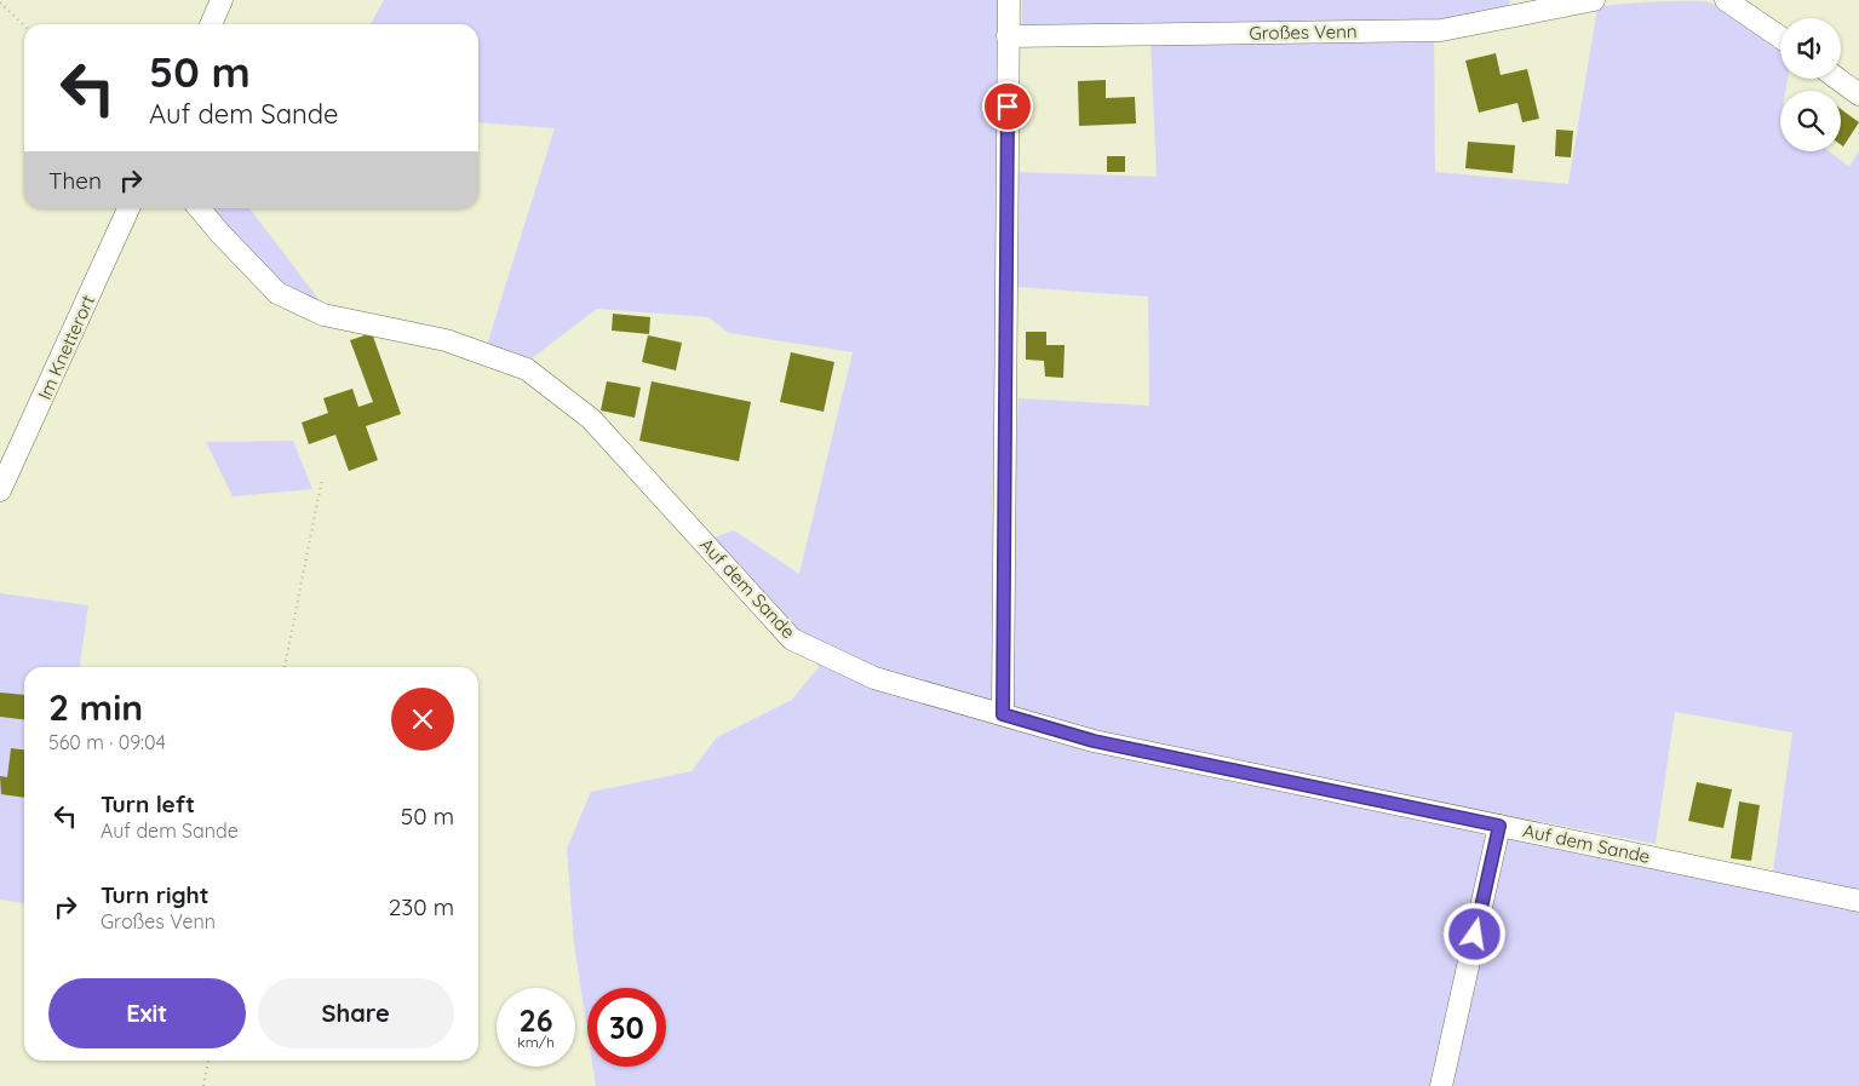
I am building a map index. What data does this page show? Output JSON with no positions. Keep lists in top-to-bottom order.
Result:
{
  "streets": {
    "street": ["Großes Venn", "Im Knetterort", "Auf dem Sande"]
  },
  "page": {
    "turn": ["50 m", "Auf dem Sande"],
    "then": "Then",
    "heading": ["2 min", "560 m · 09:04"],
    "list": [
      {
        "name": "Turn left",
        "note": "Auf dem Sande",
        "value": "50 m"
      },
      {
        "name": "Turn right",
        "note": "Großes Venn",
        "value": "230 m"
      }
    ],
    "buttons": ["Exit", "Share"],
    "speed": "26 km/h",
    "limit": "30"
  }
}
